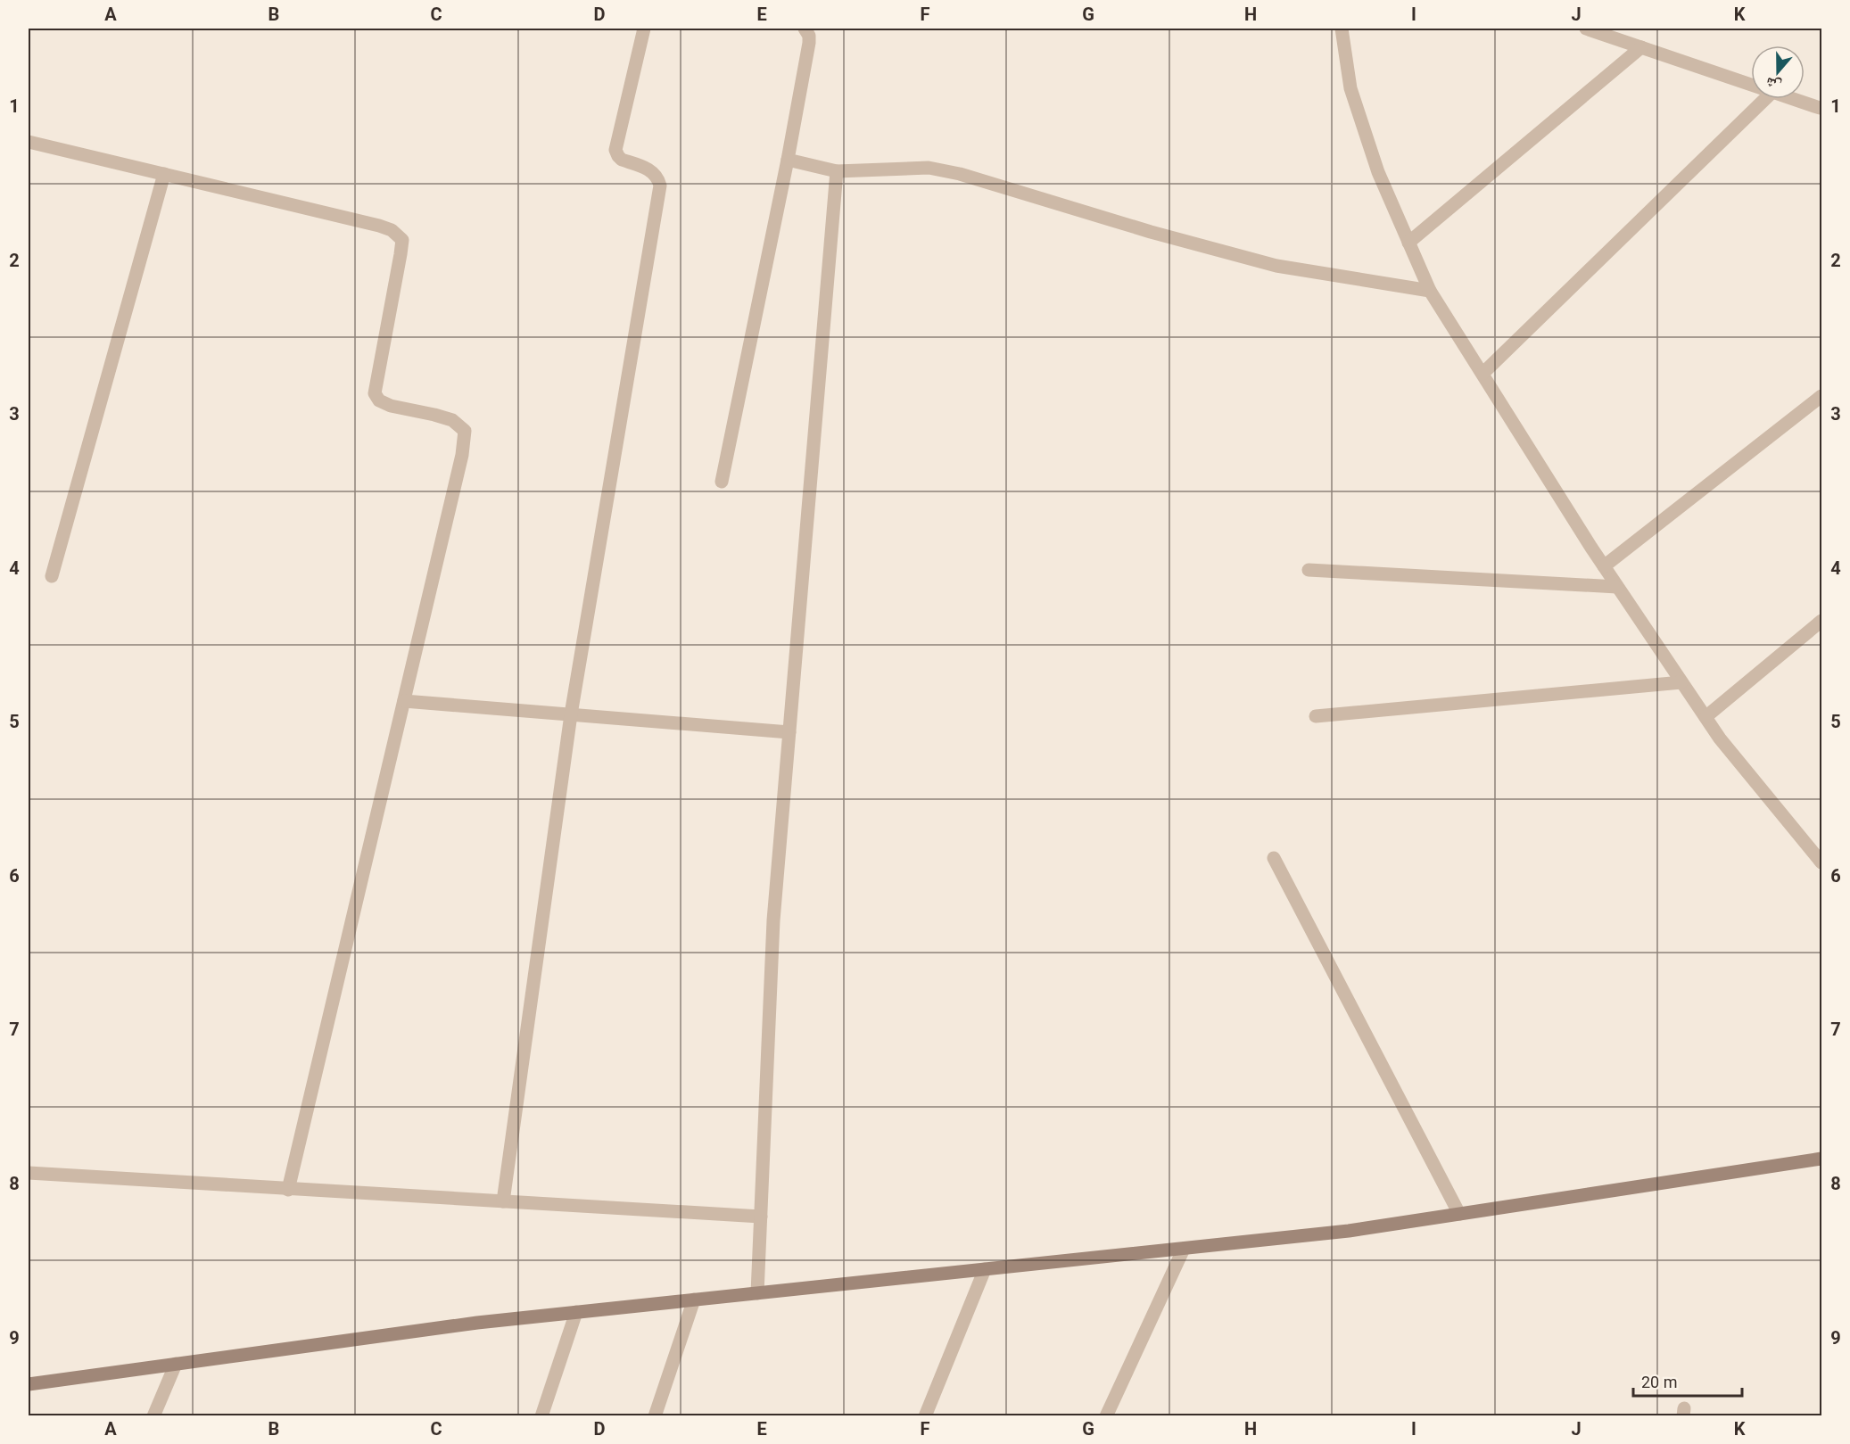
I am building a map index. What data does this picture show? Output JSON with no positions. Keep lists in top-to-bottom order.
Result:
{
  "scale_bar": "20 m",
  "north": "bottom",
  "grid": {
    "columns": [
      "A",
      "B",
      "C",
      "D",
      "E",
      "F",
      "G",
      "H",
      "I",
      "J",
      "K"
    ],
    "rows": [
      "1",
      "2",
      "3",
      "4",
      "5",
      "6",
      "7",
      "8",
      "9"
    ]
  }
}
